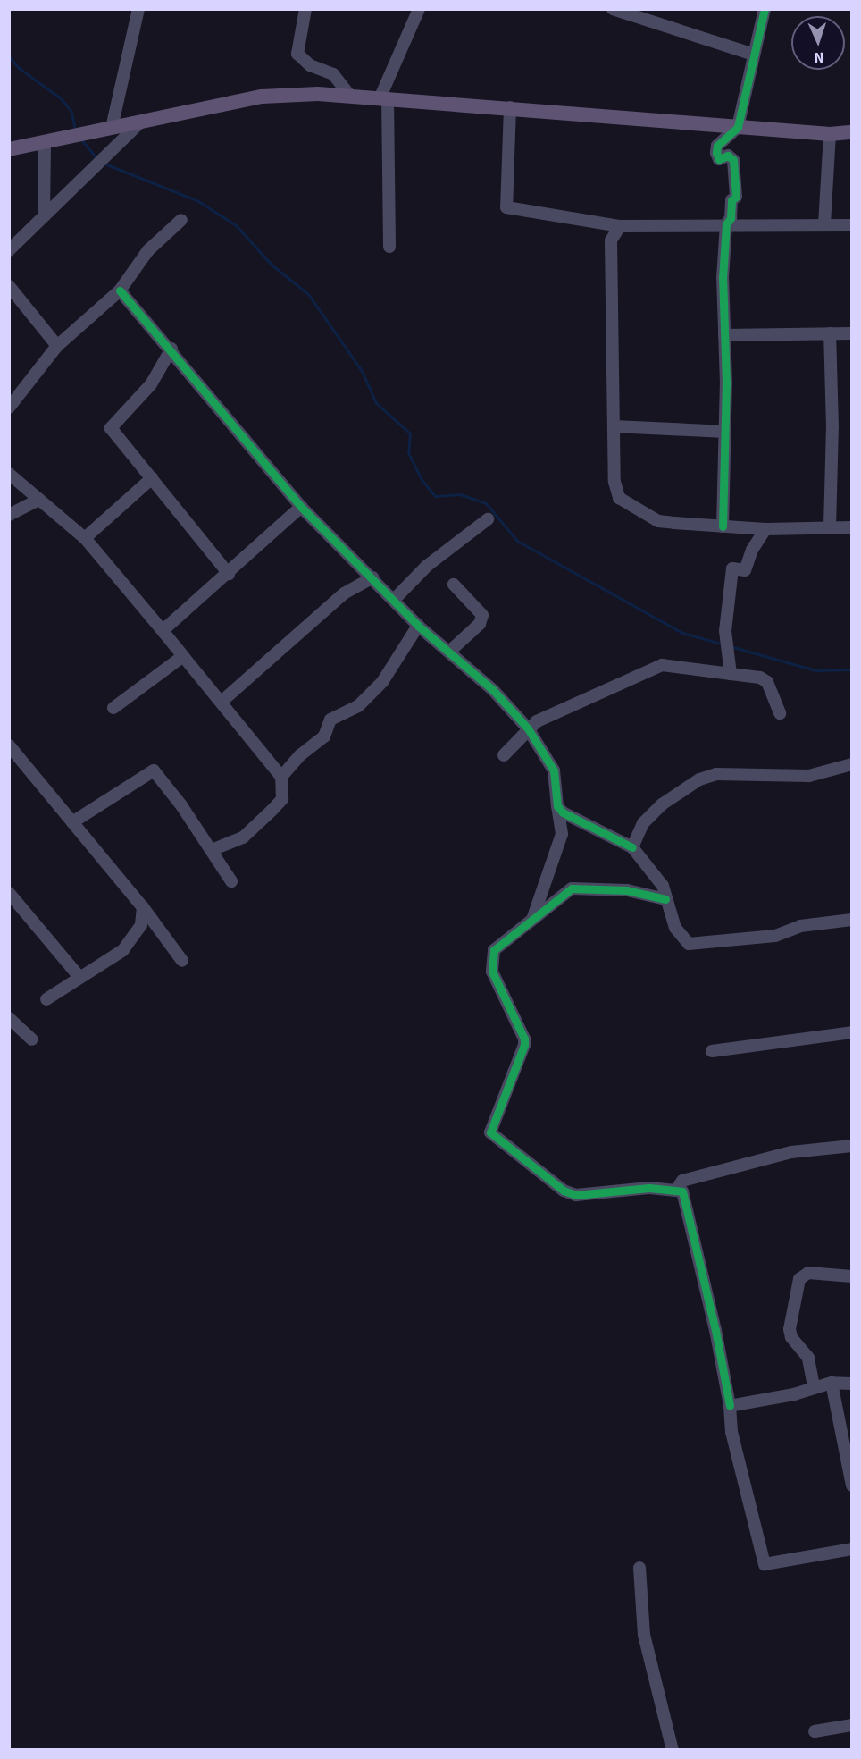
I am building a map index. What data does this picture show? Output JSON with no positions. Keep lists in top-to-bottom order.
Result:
{
  "north": "bottom"
}
